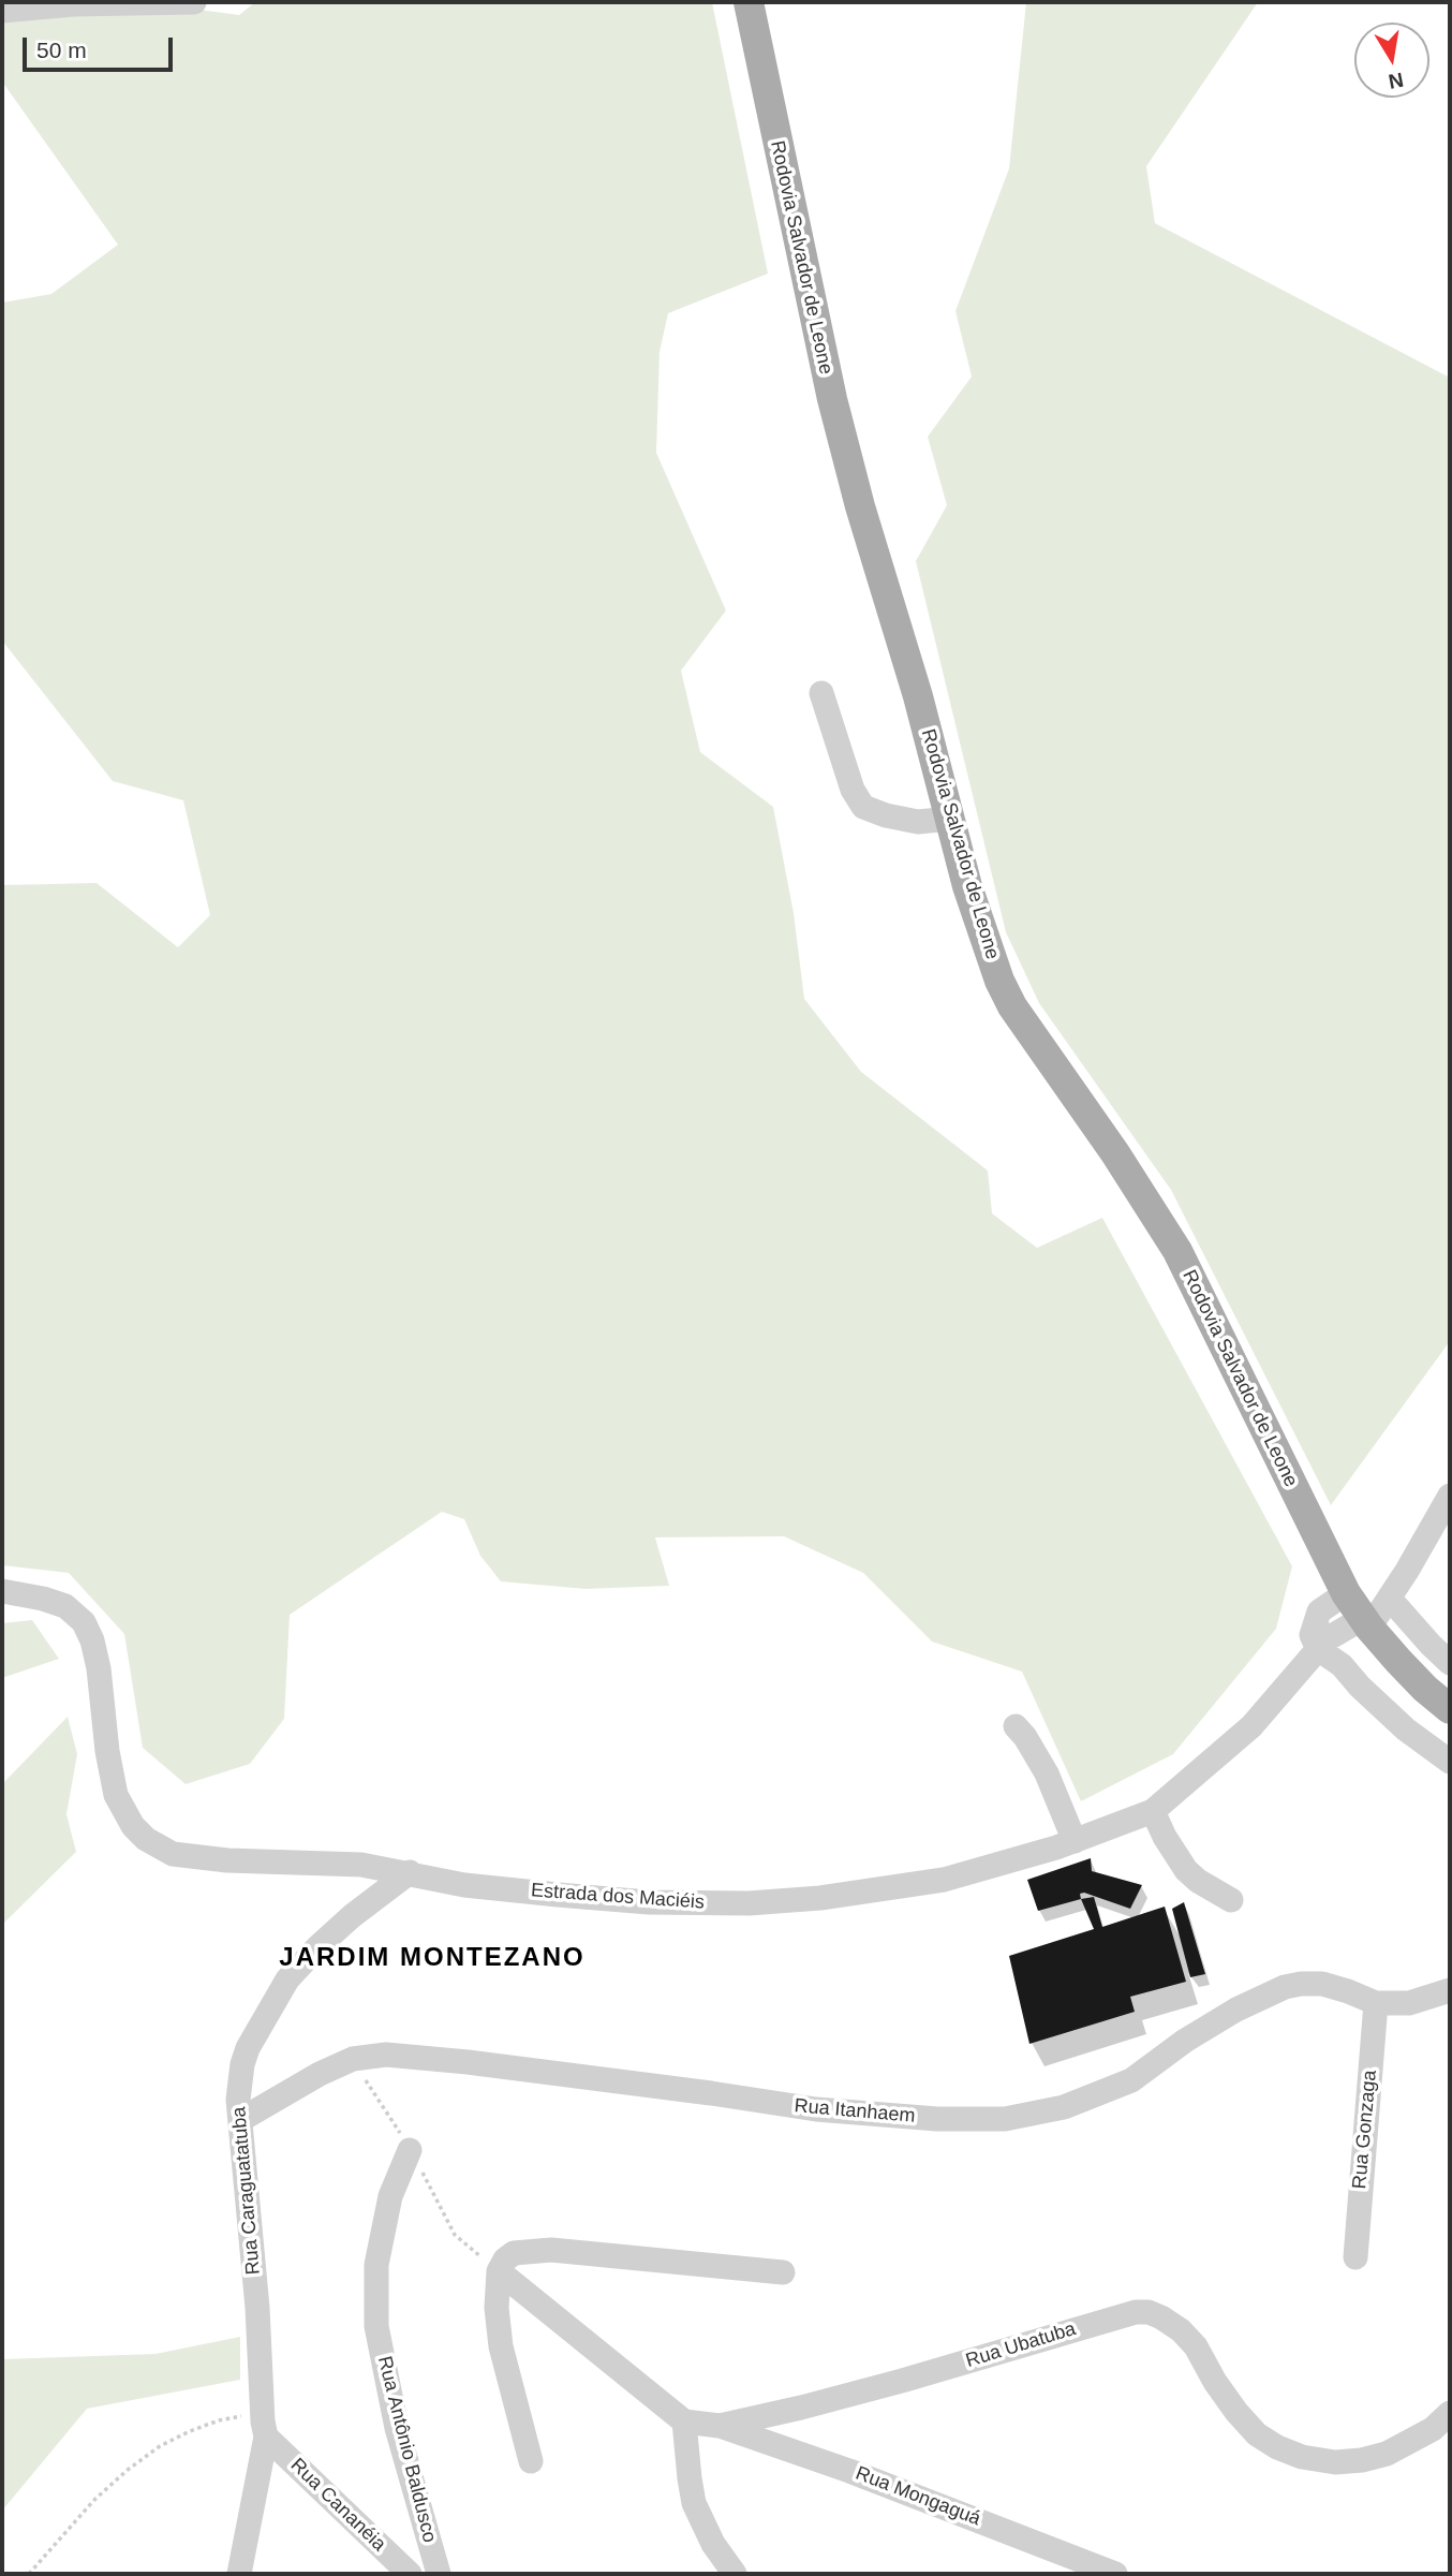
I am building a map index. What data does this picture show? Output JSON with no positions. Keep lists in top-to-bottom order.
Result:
{
  "streets": {
    "main road": ["Rodovia Salvador de Leone"],
    "street": [
      "Estrada dos Maciéis",
      "Rua Itanhaem",
      "Rua Gonzaga",
      "Rua Caraguatatuba",
      "Rua Ubatuba",
      "Rua Antônio Baldusco",
      "Rua Mongaguá",
      "Rua Cananéia"
    ]
  },
  "crossings": [
    ["Rodovia Salvador de Leone", "Estrada dos Maciéis"],
    ["Estrada dos Maciéis", "Rua Caraguatatuba"],
    ["Rua Itanhaem", "Rua Gonzaga"],
    ["Rua Itanhaem", "Rua Caraguatatuba"],
    ["Rua Caraguatatuba", "Rua Cananéia"],
    ["Rua Ubatuba", "Rua Mongaguá"]
  ],
  "districts": ["JARDIM MONTEZANO"],
  "scale_bar": "50 m",
  "north": "bottom"
}
